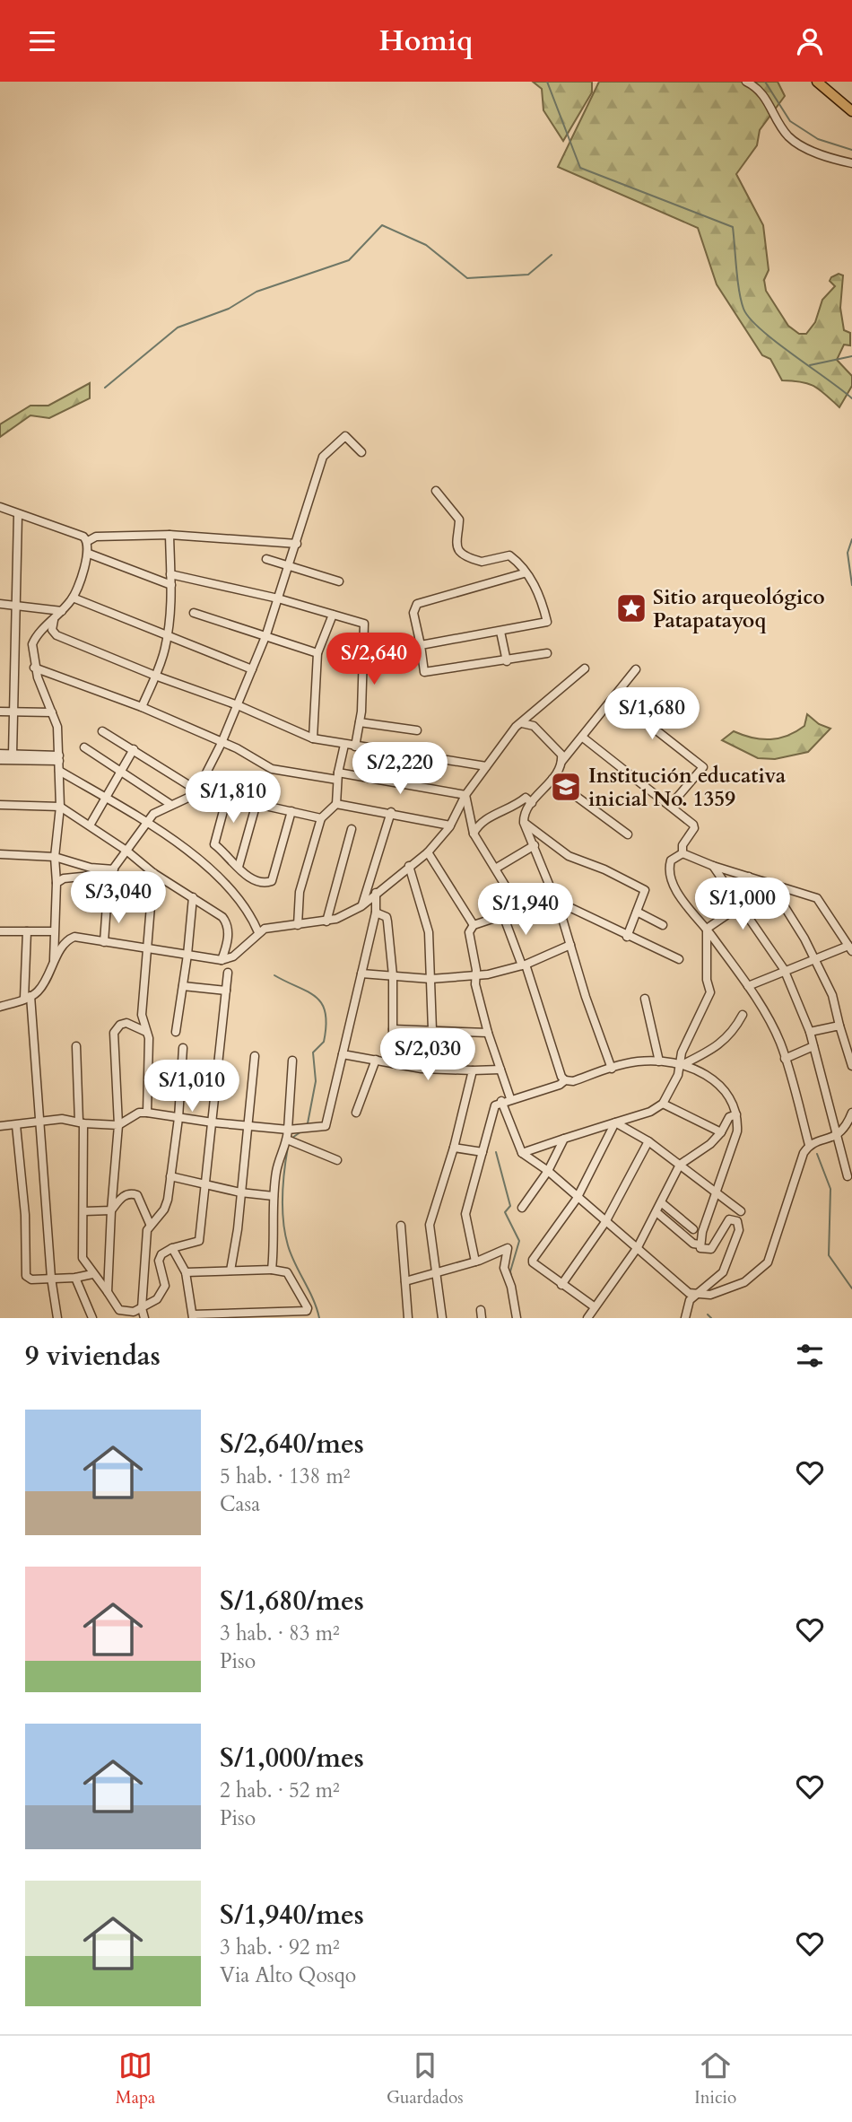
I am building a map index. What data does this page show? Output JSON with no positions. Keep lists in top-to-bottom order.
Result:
{
  "places": {
    "place": ["Sitio arqueológico Patapatayoq"],
    "school or university": ["Institución educativa inicial No. 1359"]
  },
  "page": {
    "header": "Homiq",
    "price": [
      "S/2,640",
      "S/1,680",
      "S/2,220",
      "S/1,810",
      "S/3,040",
      "S/1,000",
      "S/1,940",
      "S/2,030",
      "S/1,010"
    ],
    "heading": "9 viviendas",
    "list": [
      {
        "name": "S/2,640/mes",
        "note": "5 hab. · 138 m² · Casa"
      },
      {
        "name": "S/1,680/mes",
        "note": "3 hab. · 83 m² · Piso"
      },
      {
        "name": "S/1,000/mes",
        "note": "2 hab. · 52 m² · Piso"
      },
      {
        "name": "S/1,940/mes",
        "note": "3 hab. · 92 m² · Via Alto Qosqo"
      }
    ],
    "tabs": ["Mapa", "Guardados", "Inicio"]
  }
}
